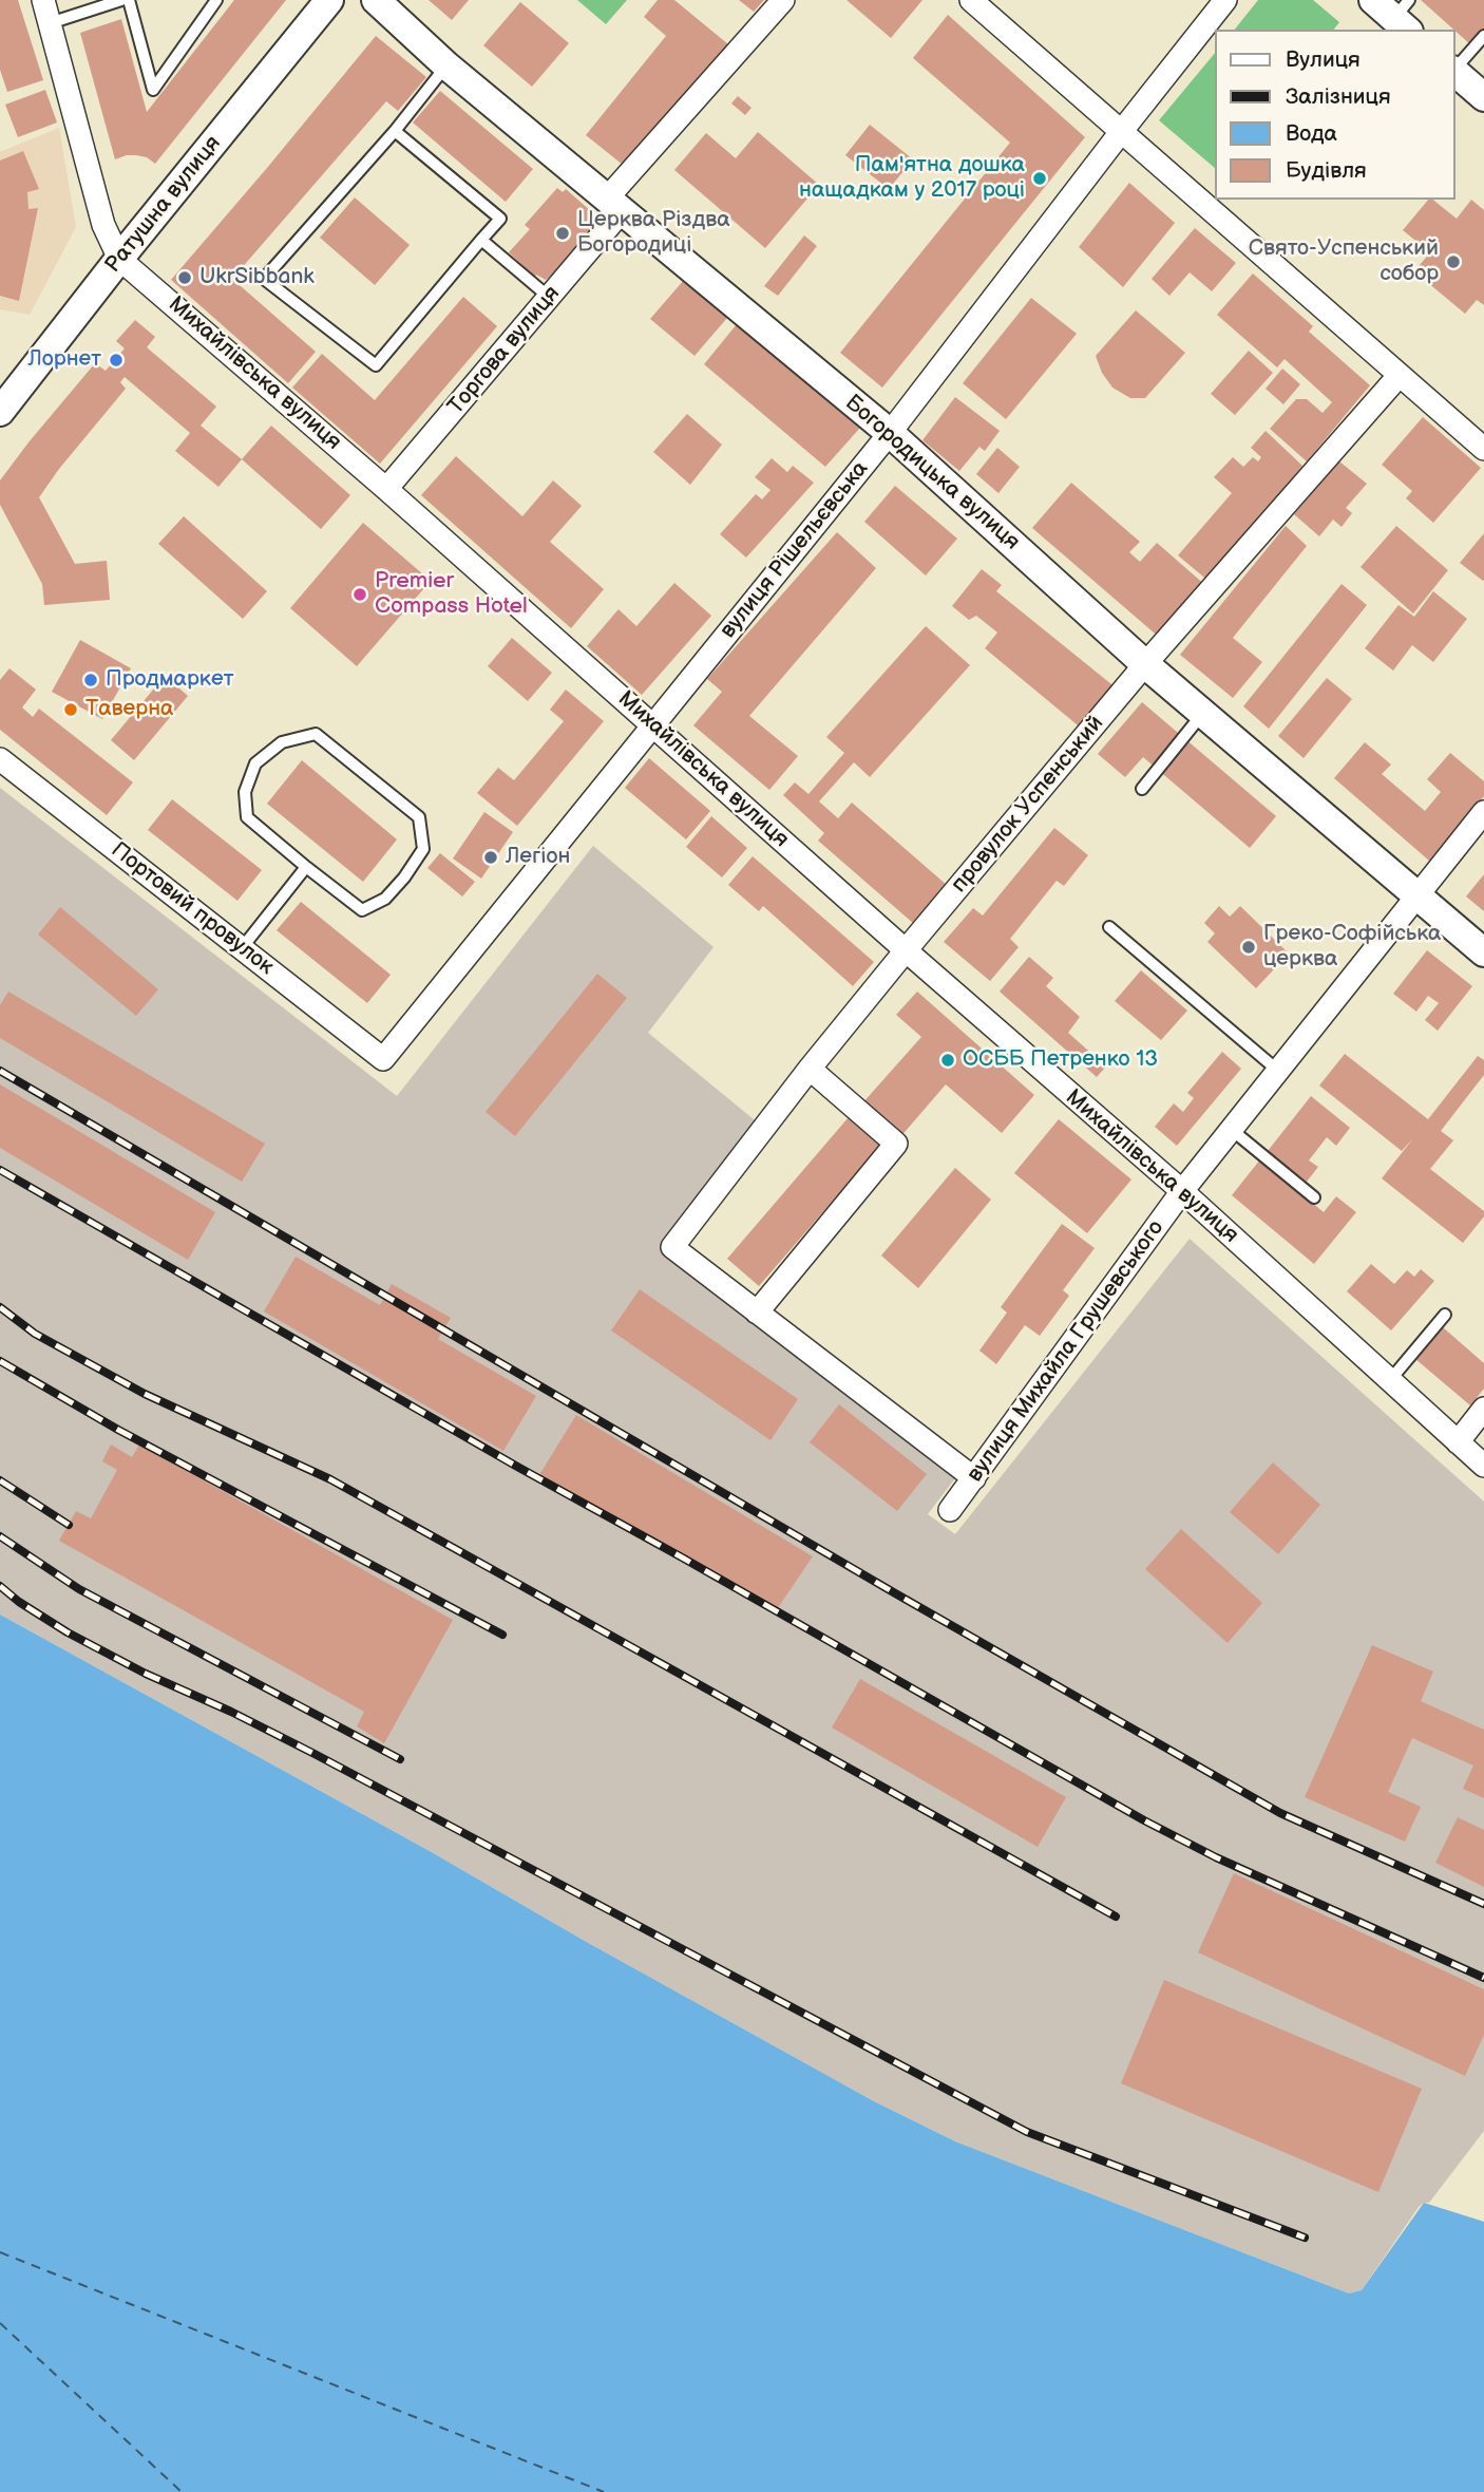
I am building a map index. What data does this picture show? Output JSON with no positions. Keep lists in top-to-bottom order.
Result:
{
  "streets": {
    "street": [
      "Ратушна вулиця",
      "Торгова вулиця",
      "Михайлівська вулиця",
      "Богородицька вулиця",
      "вулиця Рішельєвська",
      "провулок Успенський",
      "Портовий провулок",
      "вулиця Михайла Грушевського"
    ]
  },
  "crossings": [
    ["Ратушна вулиця", "Михайлівська вулиця"],
    ["Торгова вулиця", "Михайлівська вулиця"],
    ["Торгова вулиця", "Богородицька вулиця"],
    ["Михайлівська вулиця", "вулиця Рішельєвська"],
    ["Михайлівська вулиця", "провулок Успенський"],
    ["Михайлівська вулиця", "вулиця Михайла Грушевського"],
    ["Богородицька вулиця", "вулиця Рішельєвська"],
    ["Богородицька вулиця", "провулок Успенський"],
    ["Богородицька вулиця", "вулиця Михайла Грушевського"],
    ["вулиця Рішельєвська", "Портовий провулок"]
  ],
  "places": [
    "Пам'ятна дошка нащадкам у 2017 році",
    "Церква Різдва Богородиці",
    "Свято-Успенський собор",
    "UkrSibbank",
    "Лорнет",
    "Premier Compass Hotel",
    "Продмаркет",
    "Таверна",
    "Легіон",
    "Греко-Софійська церква",
    "ОСББ Петренко 13"
  ],
  "legend": [
    "Вулиця",
    "Залізниця",
    "Вода",
    "Будівля"
  ]
}
